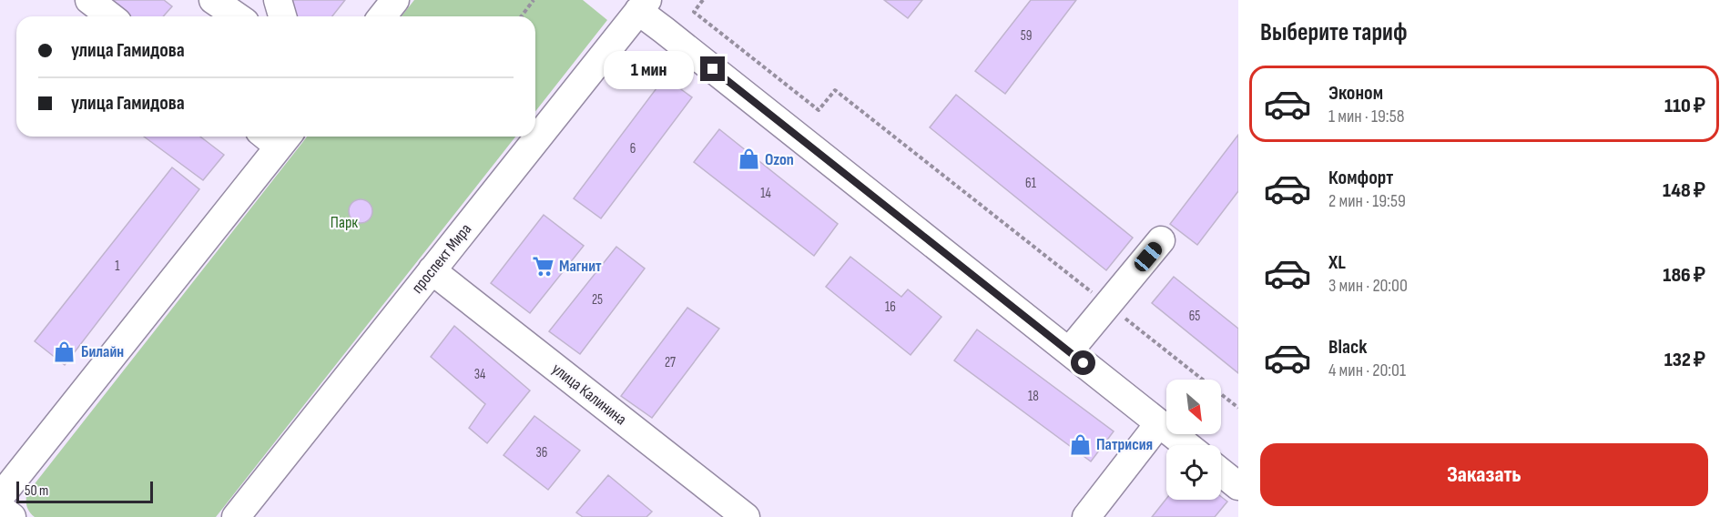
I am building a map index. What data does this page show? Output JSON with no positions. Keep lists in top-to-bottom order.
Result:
{
  "streets": {
    "street": ["проспект Мира", "улица Калинина"]
  },
  "crossings": [
    ["проспект Мира", "улица Калинина"]
  ],
  "parks": ["Парк"],
  "places": {
    "shop": ["Ozon", "Билайн", "Патрисия"],
    "supermarket": ["Магнит"]
  },
  "house_numbers": [
    "59",
    "6",
    "61",
    "14",
    "1",
    "25",
    "16",
    "65",
    "27",
    "34",
    "18",
    "36"
  ],
  "scale_bar": "50 m",
  "north": "bottom right",
  "page": {
    "heading": "Выберите тариф",
    "banner": ["улица Гамидова", "улица Гамидова"],
    "bubble": "1 мин",
    "list": [
      {
        "name": "Эконом",
        "note": "1 мин · 19:58",
        "value": "110 ₽"
      },
      {
        "name": "Комфорт",
        "note": "2 мин · 19:59",
        "value": "148 ₽"
      },
      {
        "name": "XL",
        "note": "3 мин · 20:00",
        "value": "186 ₽"
      },
      {
        "name": "Black",
        "note": "4 мин · 20:01",
        "value": "132 ₽"
      }
    ],
    "buttons": "Заказать",
    "scale": "50 m"
  }
}
